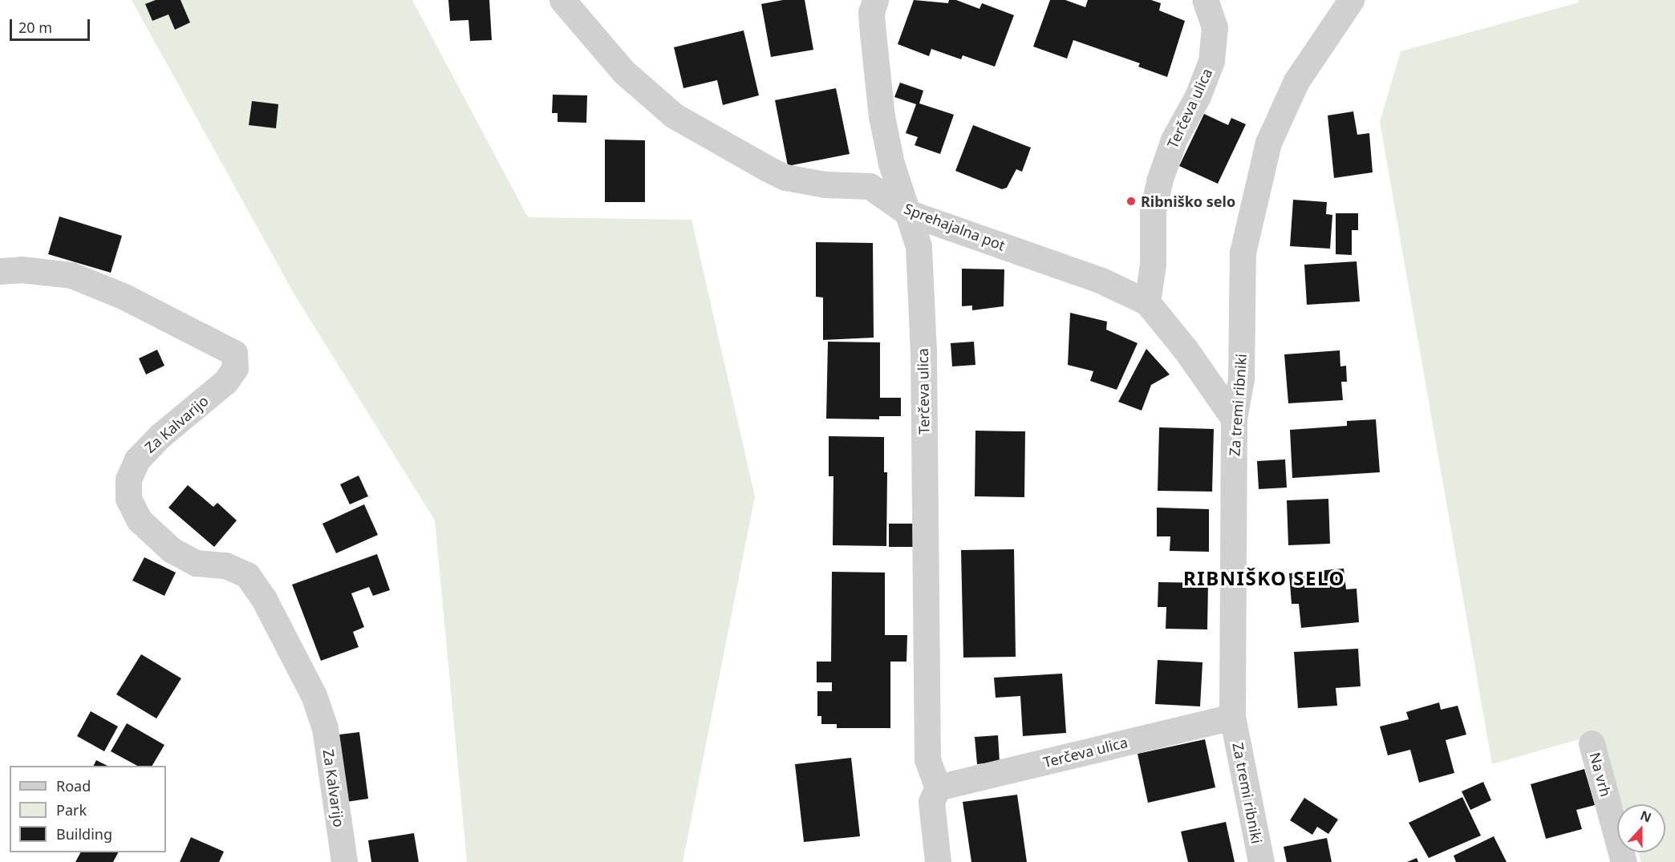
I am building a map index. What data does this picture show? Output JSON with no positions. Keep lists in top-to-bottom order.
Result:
{
  "streets": {
    "street": [
      "Terčeva ulica",
      "Sprehajalna pot",
      "Za tremi ribniki",
      "Za Kalvarijo",
      "Na vrh"
    ]
  },
  "crossings": [
    ["Terčeva ulica", "Sprehajalna pot"],
    ["Terčeva ulica", "Za tremi ribniki"],
    ["Sprehajalna pot", "Za tremi ribniki"]
  ],
  "districts": ["RIBNIŠKO SELO"],
  "places": ["Ribniško selo"],
  "legend": ["Road", "Park", "Building"],
  "scale_bar": "20 m",
  "north": "top"
}
